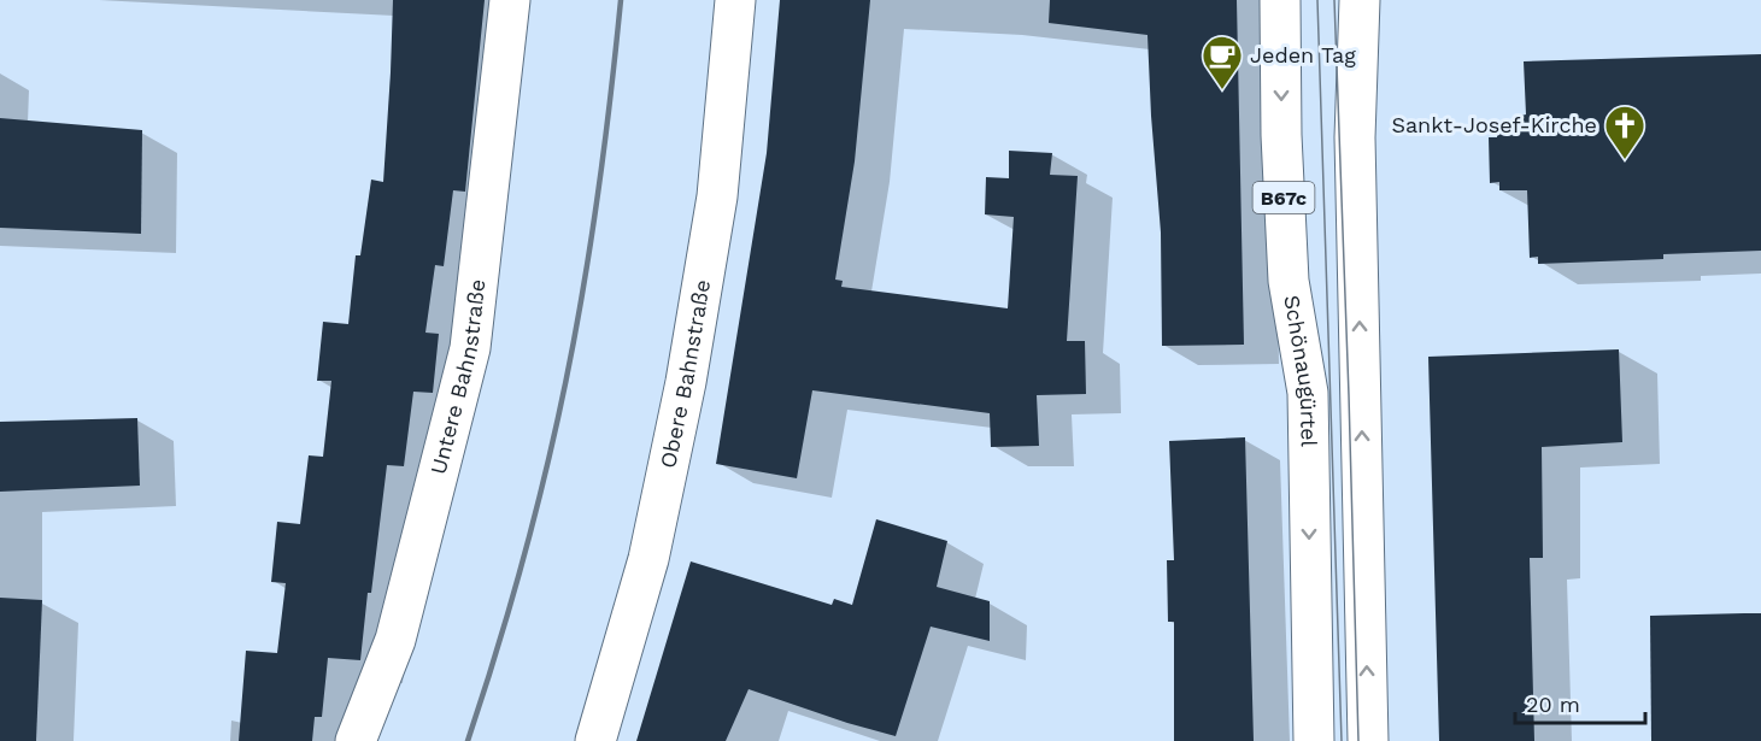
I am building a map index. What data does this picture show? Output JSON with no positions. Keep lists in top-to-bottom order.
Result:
{
  "streets": {
    "street": [
      "B67c",
      "Schönaugürtel",
      "Obere Bahnstraße",
      "Untere Bahnstraße"
    ]
  },
  "places": {
    "cafe": ["Jeden Tag"],
    "church": ["Sankt-Josef-Kirche"]
  },
  "scale_bar": "20 m"
}
